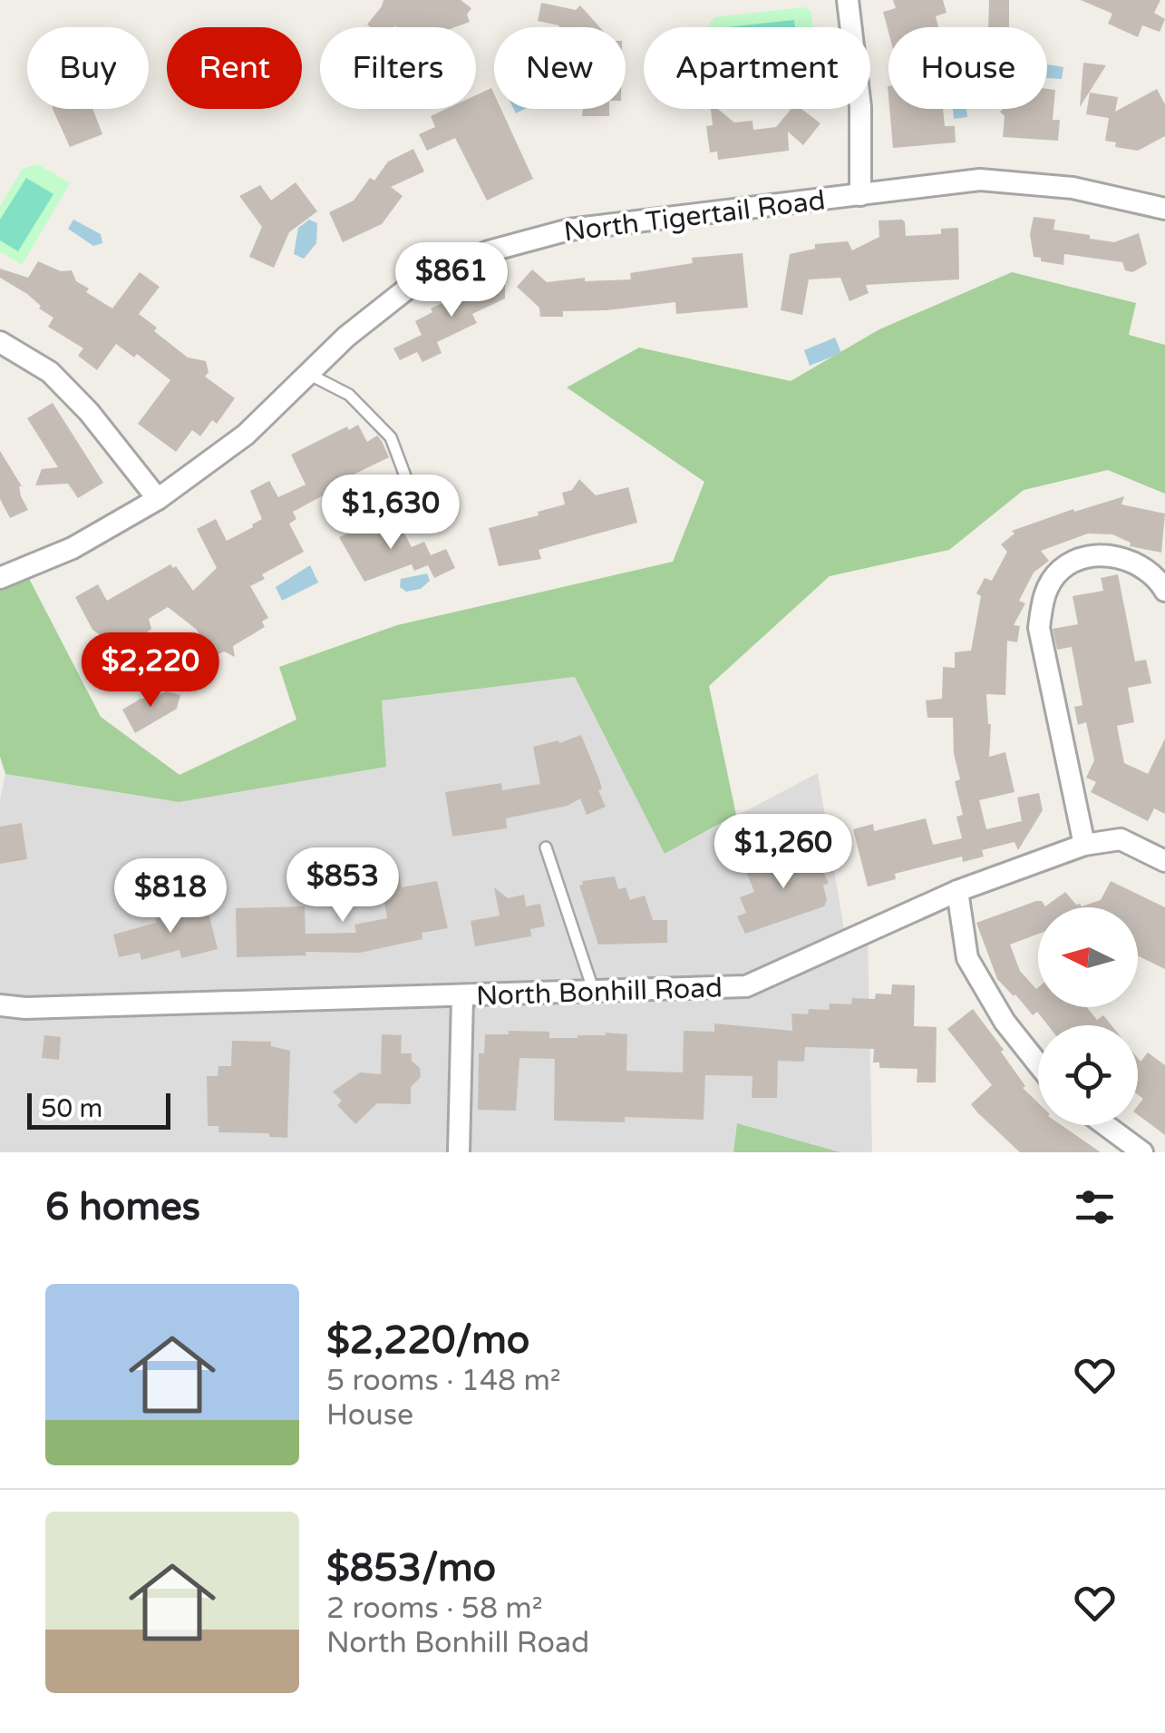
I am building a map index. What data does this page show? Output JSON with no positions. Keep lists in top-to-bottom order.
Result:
{
  "streets": {
    "street": ["North Tigertail Road", "North Bonhill Road"]
  },
  "scale_bar": "50 m",
  "north": "left",
  "page": {
    "chip": [
      "Buy",
      "Rent",
      "Filters",
      "New",
      "Apartment",
      "House"
    ],
    "price": [
      "$861",
      "$1,630",
      "$2,220",
      "$1,260",
      "$853",
      "$818"
    ],
    "scale": "50 m",
    "heading": "6 homes",
    "list": [
      {
        "name": "$2,220/mo",
        "note": "5 rooms · 148 m² · House"
      },
      {
        "name": "$853/mo",
        "note": "2 rooms · 58 m² · North Bonhill Road"
      }
    ]
  }
}
